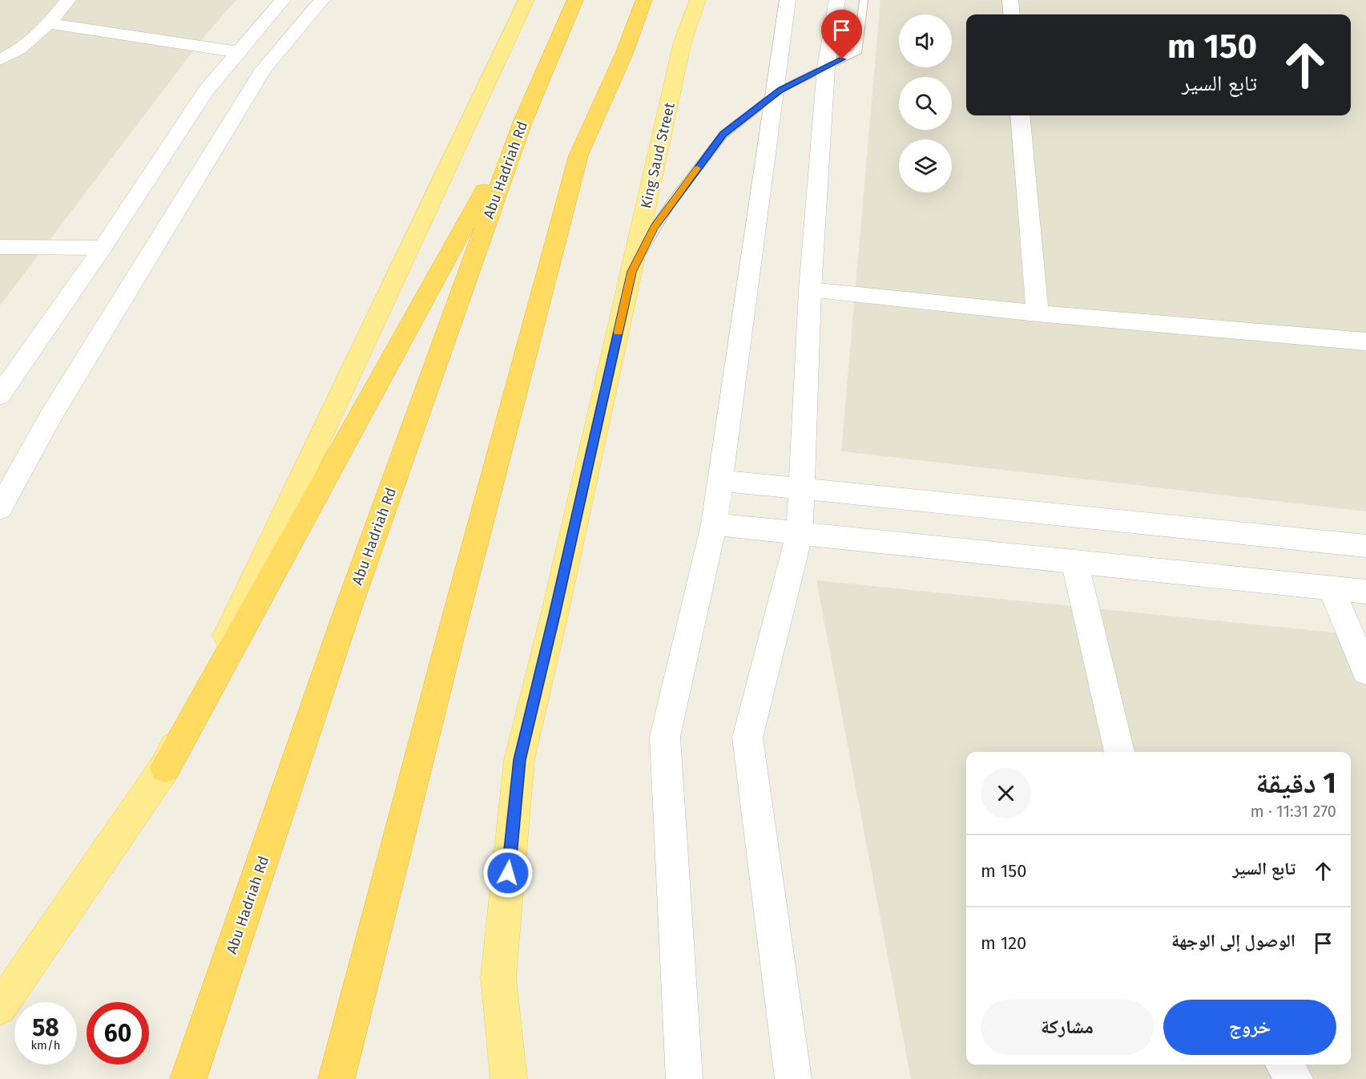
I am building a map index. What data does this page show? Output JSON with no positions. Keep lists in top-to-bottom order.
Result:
{
  "streets": {
    "highway": ["Abu Hadriah Rd"],
    "main road": ["King Saud Street"]
  },
  "page": {
    "turn": ["150 m", "تابع السير"],
    "heading": ["1 دقيقة", "270 m · 11:31"],
    "list": [
      {
        "name": "تابع السير",
        "value": "150 m"
      },
      {
        "name": "الوصول إلى الوجهة",
        "value": "120 m"
      }
    ],
    "buttons": ["خروج", "مشاركة"],
    "speed": "58 km/h",
    "limit": "60"
  }
}
